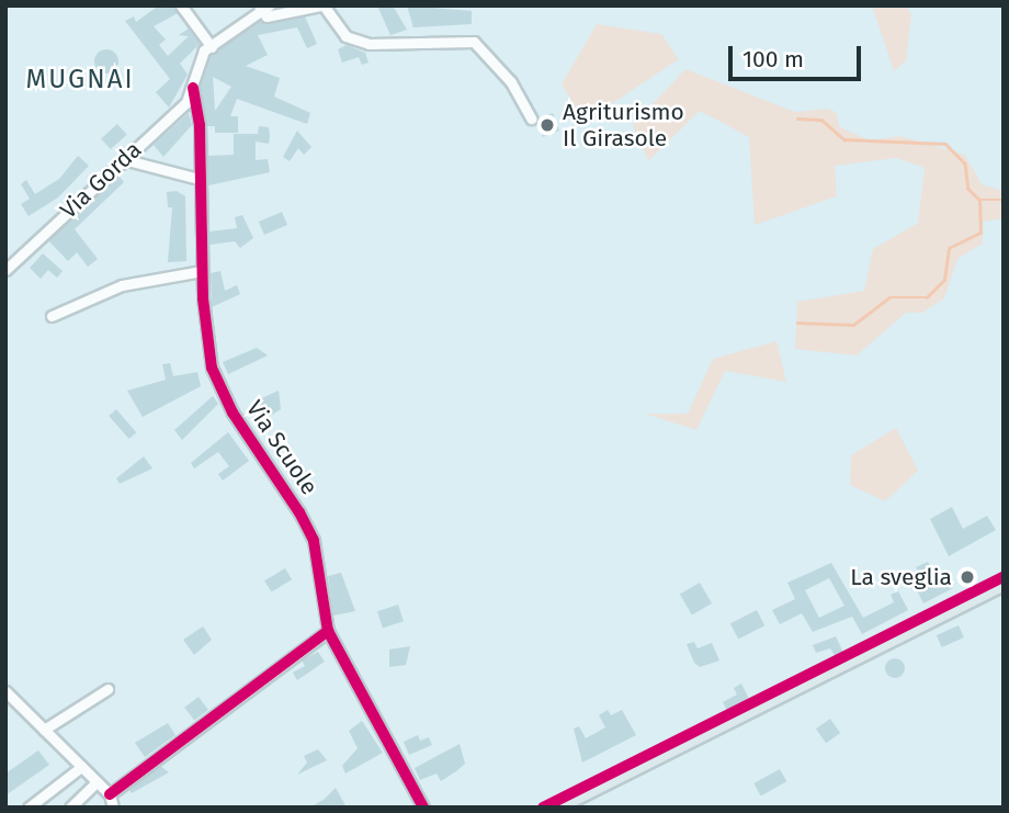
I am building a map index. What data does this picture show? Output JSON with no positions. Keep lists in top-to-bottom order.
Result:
{
  "streets": {
    "street": ["Via Gorda", "Via Scuole"]
  },
  "crossings": [
    ["Via Gorda", "Via Scuole"]
  ],
  "districts": ["MUGNAI"],
  "places": ["Agriturismo Il Girasole", "La sveglia"],
  "scale_bar": "100 m"
}
